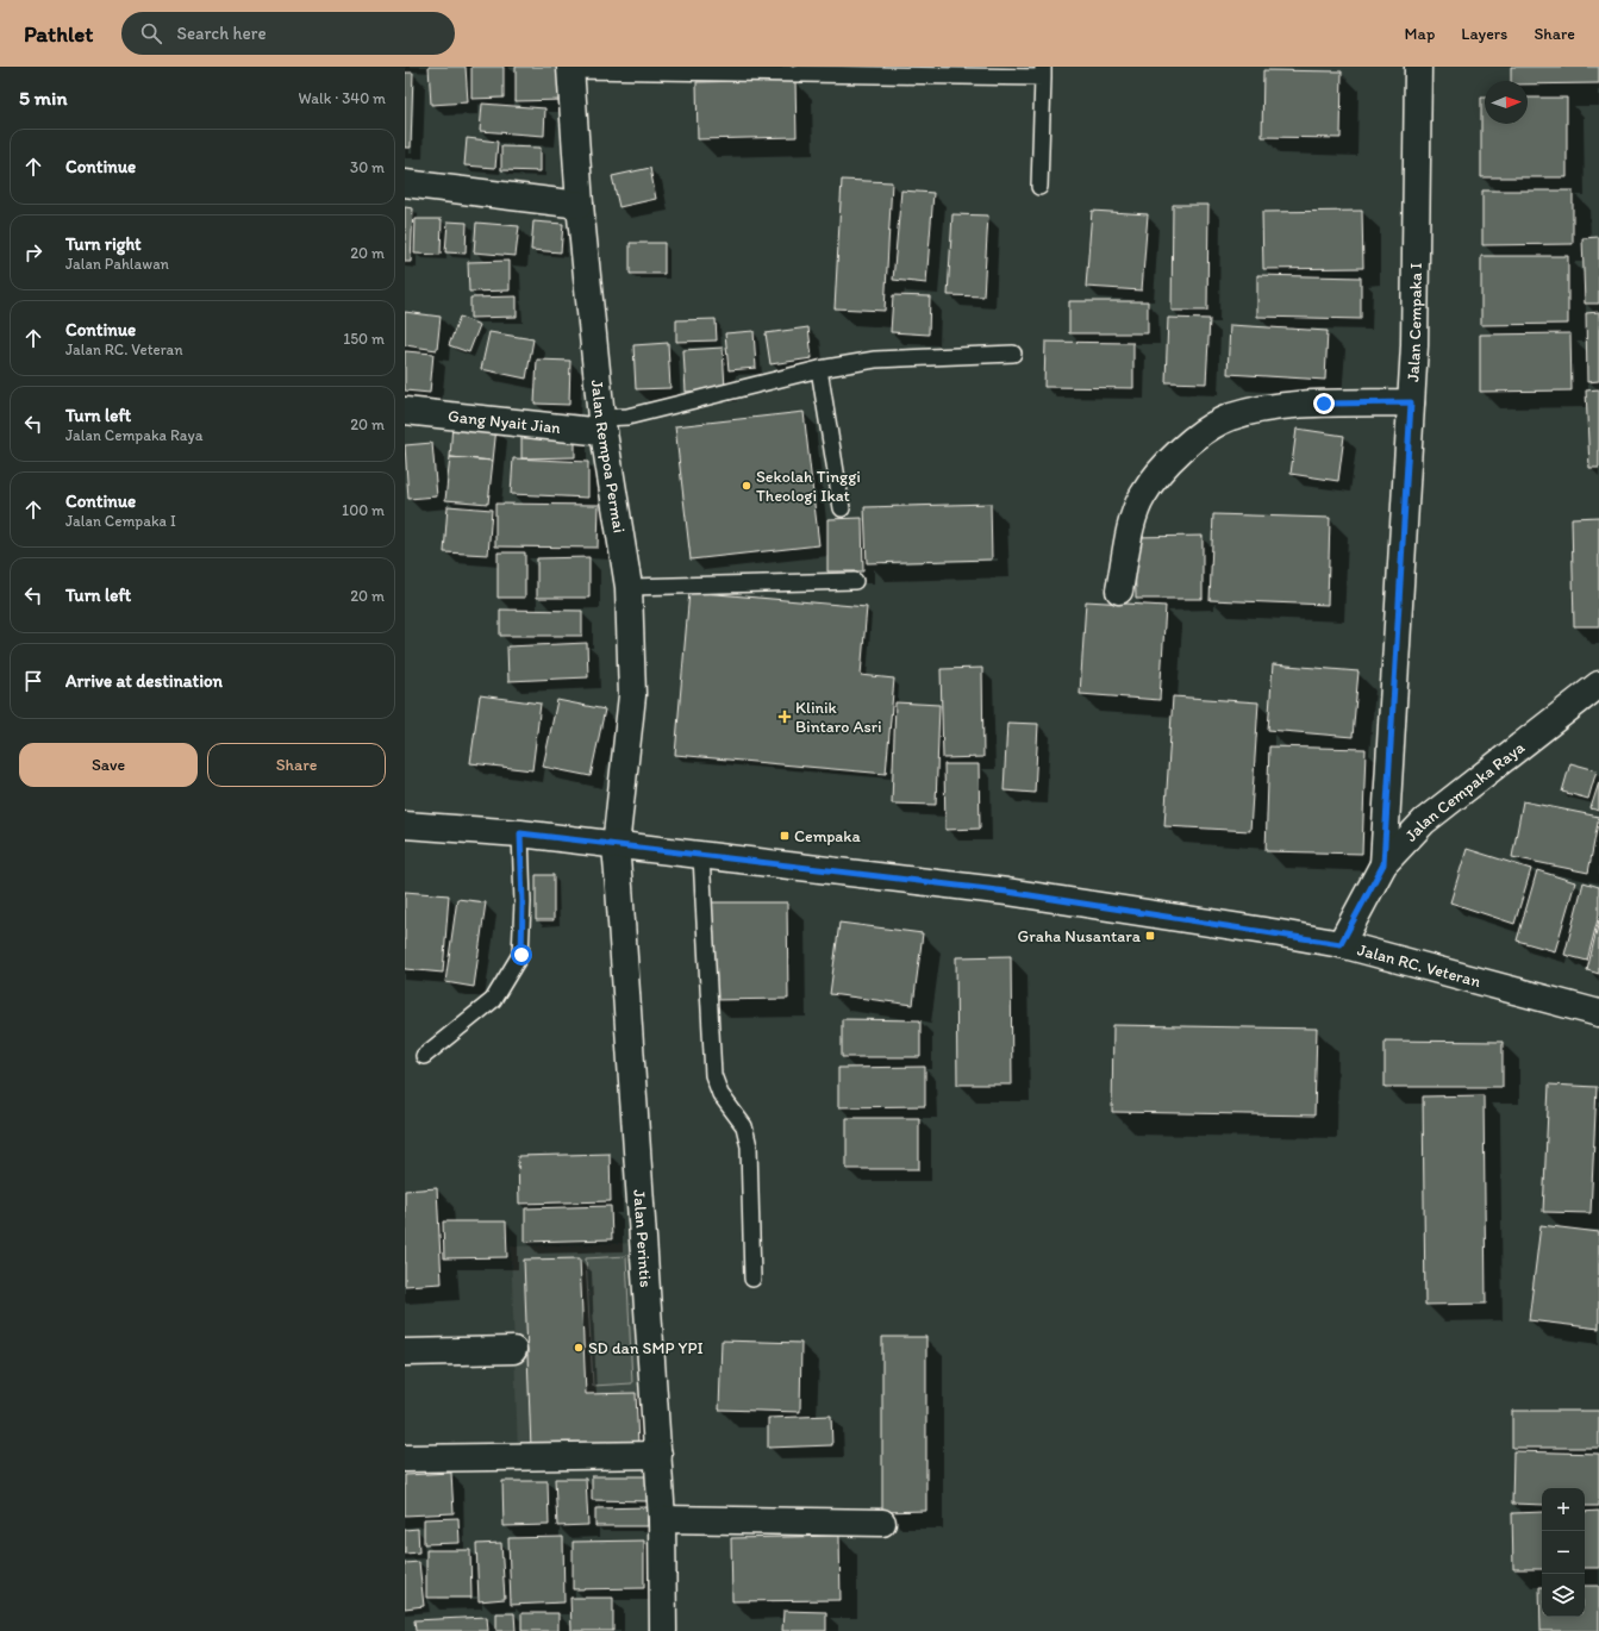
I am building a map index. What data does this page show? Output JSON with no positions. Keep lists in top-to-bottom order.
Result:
{
  "streets": {
    "street": [
      "Jalan Cempaka I",
      "Gang Nyait Jian",
      "Jalan Rempoa Permai",
      "Jalan Cempaka Raya",
      "Jalan RC. Veteran",
      "Jalan Perintis"
    ]
  },
  "crossings": [
    ["Jalan Cempaka I", "Jalan Cempaka Raya"],
    ["Gang Nyait Jian", "Jalan Rempoa Permai"],
    ["Jalan Rempoa Permai", "Jalan RC. Veteran"],
    ["Jalan Rempoa Permai", "Jalan Perintis"],
    ["Jalan Cempaka Raya", "Jalan RC. Veteran"],
    ["Jalan RC. Veteran", "Jalan Perintis"]
  ],
  "places": {
    "other": ["Sekolah Tinggi Theologi Ikat", "SD dan SMP YPI"],
    "health": ["Klinik Bintaro Asri"],
    "transit": ["Cempaka", "Graha Nusantara"]
  },
  "north": "right",
  "page": {
    "header": "Pathlet",
    "search": "Search here",
    "nav": ["Map", "Layers", "Share"],
    "heading": ["5 min", "Walk · 340 m"],
    "list": [
      ["Continue", "30 m"],
      ["Turn right", "Jalan Pahlawan", "20 m"],
      ["Continue", "Jalan RC. Veteran", "150 m"],
      ["Turn left", "Jalan Cempaka Raya", "20 m"],
      ["Continue", "Jalan Cempaka I", "100 m"],
      ["Turn left", "20 m"],
      "Arrive at destination"
    ],
    "buttons": ["Save", "Share"],
    "map_buttons": ["+", "−"]
  }
}
